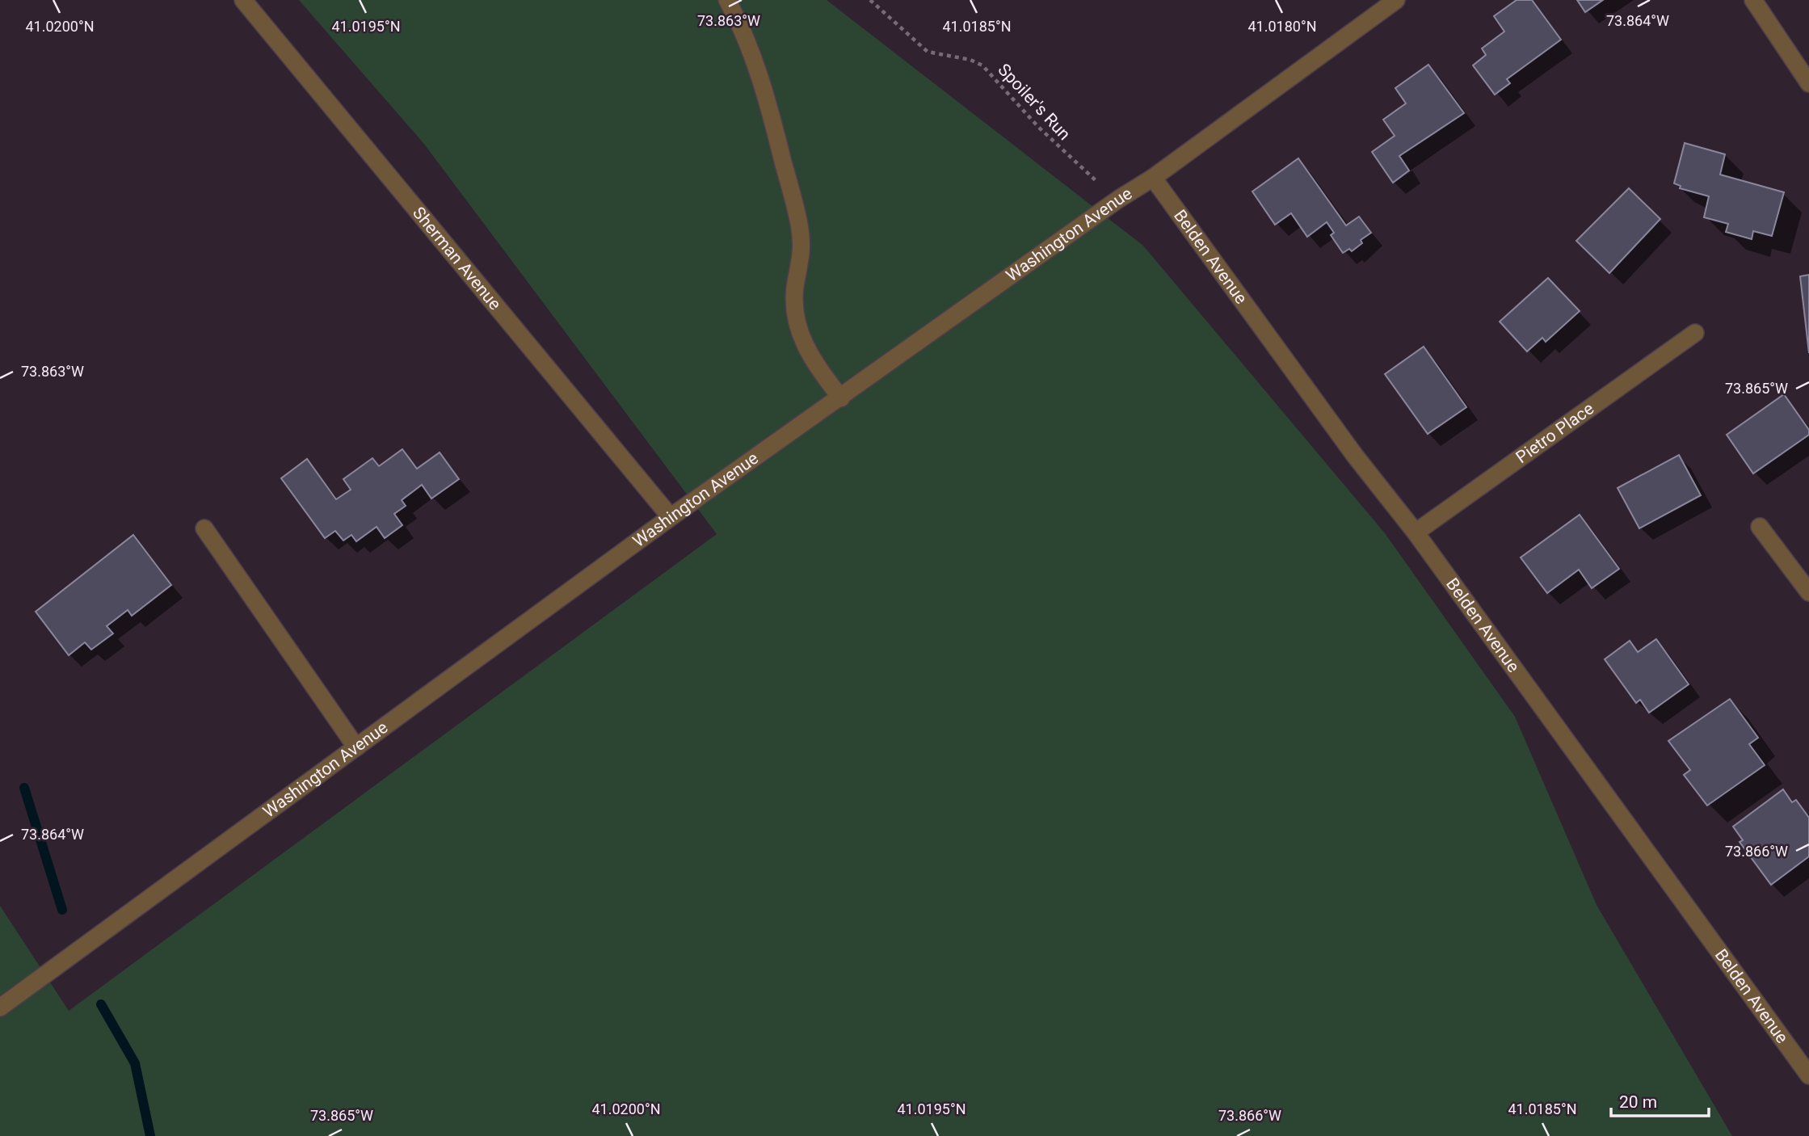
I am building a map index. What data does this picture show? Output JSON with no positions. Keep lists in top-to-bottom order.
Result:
{
  "streets": {
    "street": [
      "Washington Avenue",
      "Belden Avenue",
      "Sherman Avenue",
      "Pietro Place"
    ],
    "path": ["Spoiler's Run"]
  },
  "crossings": [
    ["Spoiler's Run", "Washington Avenue"],
    ["Washington Avenue", "Belden Avenue"],
    ["Washington Avenue", "Sherman Avenue"],
    ["Belden Avenue", "Pietro Place"]
  ],
  "scale_bar": "20 m",
  "coordinates": [
    "73.863°W",
    "73.864°W",
    "41.0200°N",
    "41.0195°N",
    "41.0185°N",
    "41.0180°N",
    "73.865°W",
    "73.866°W"
  ]
}
